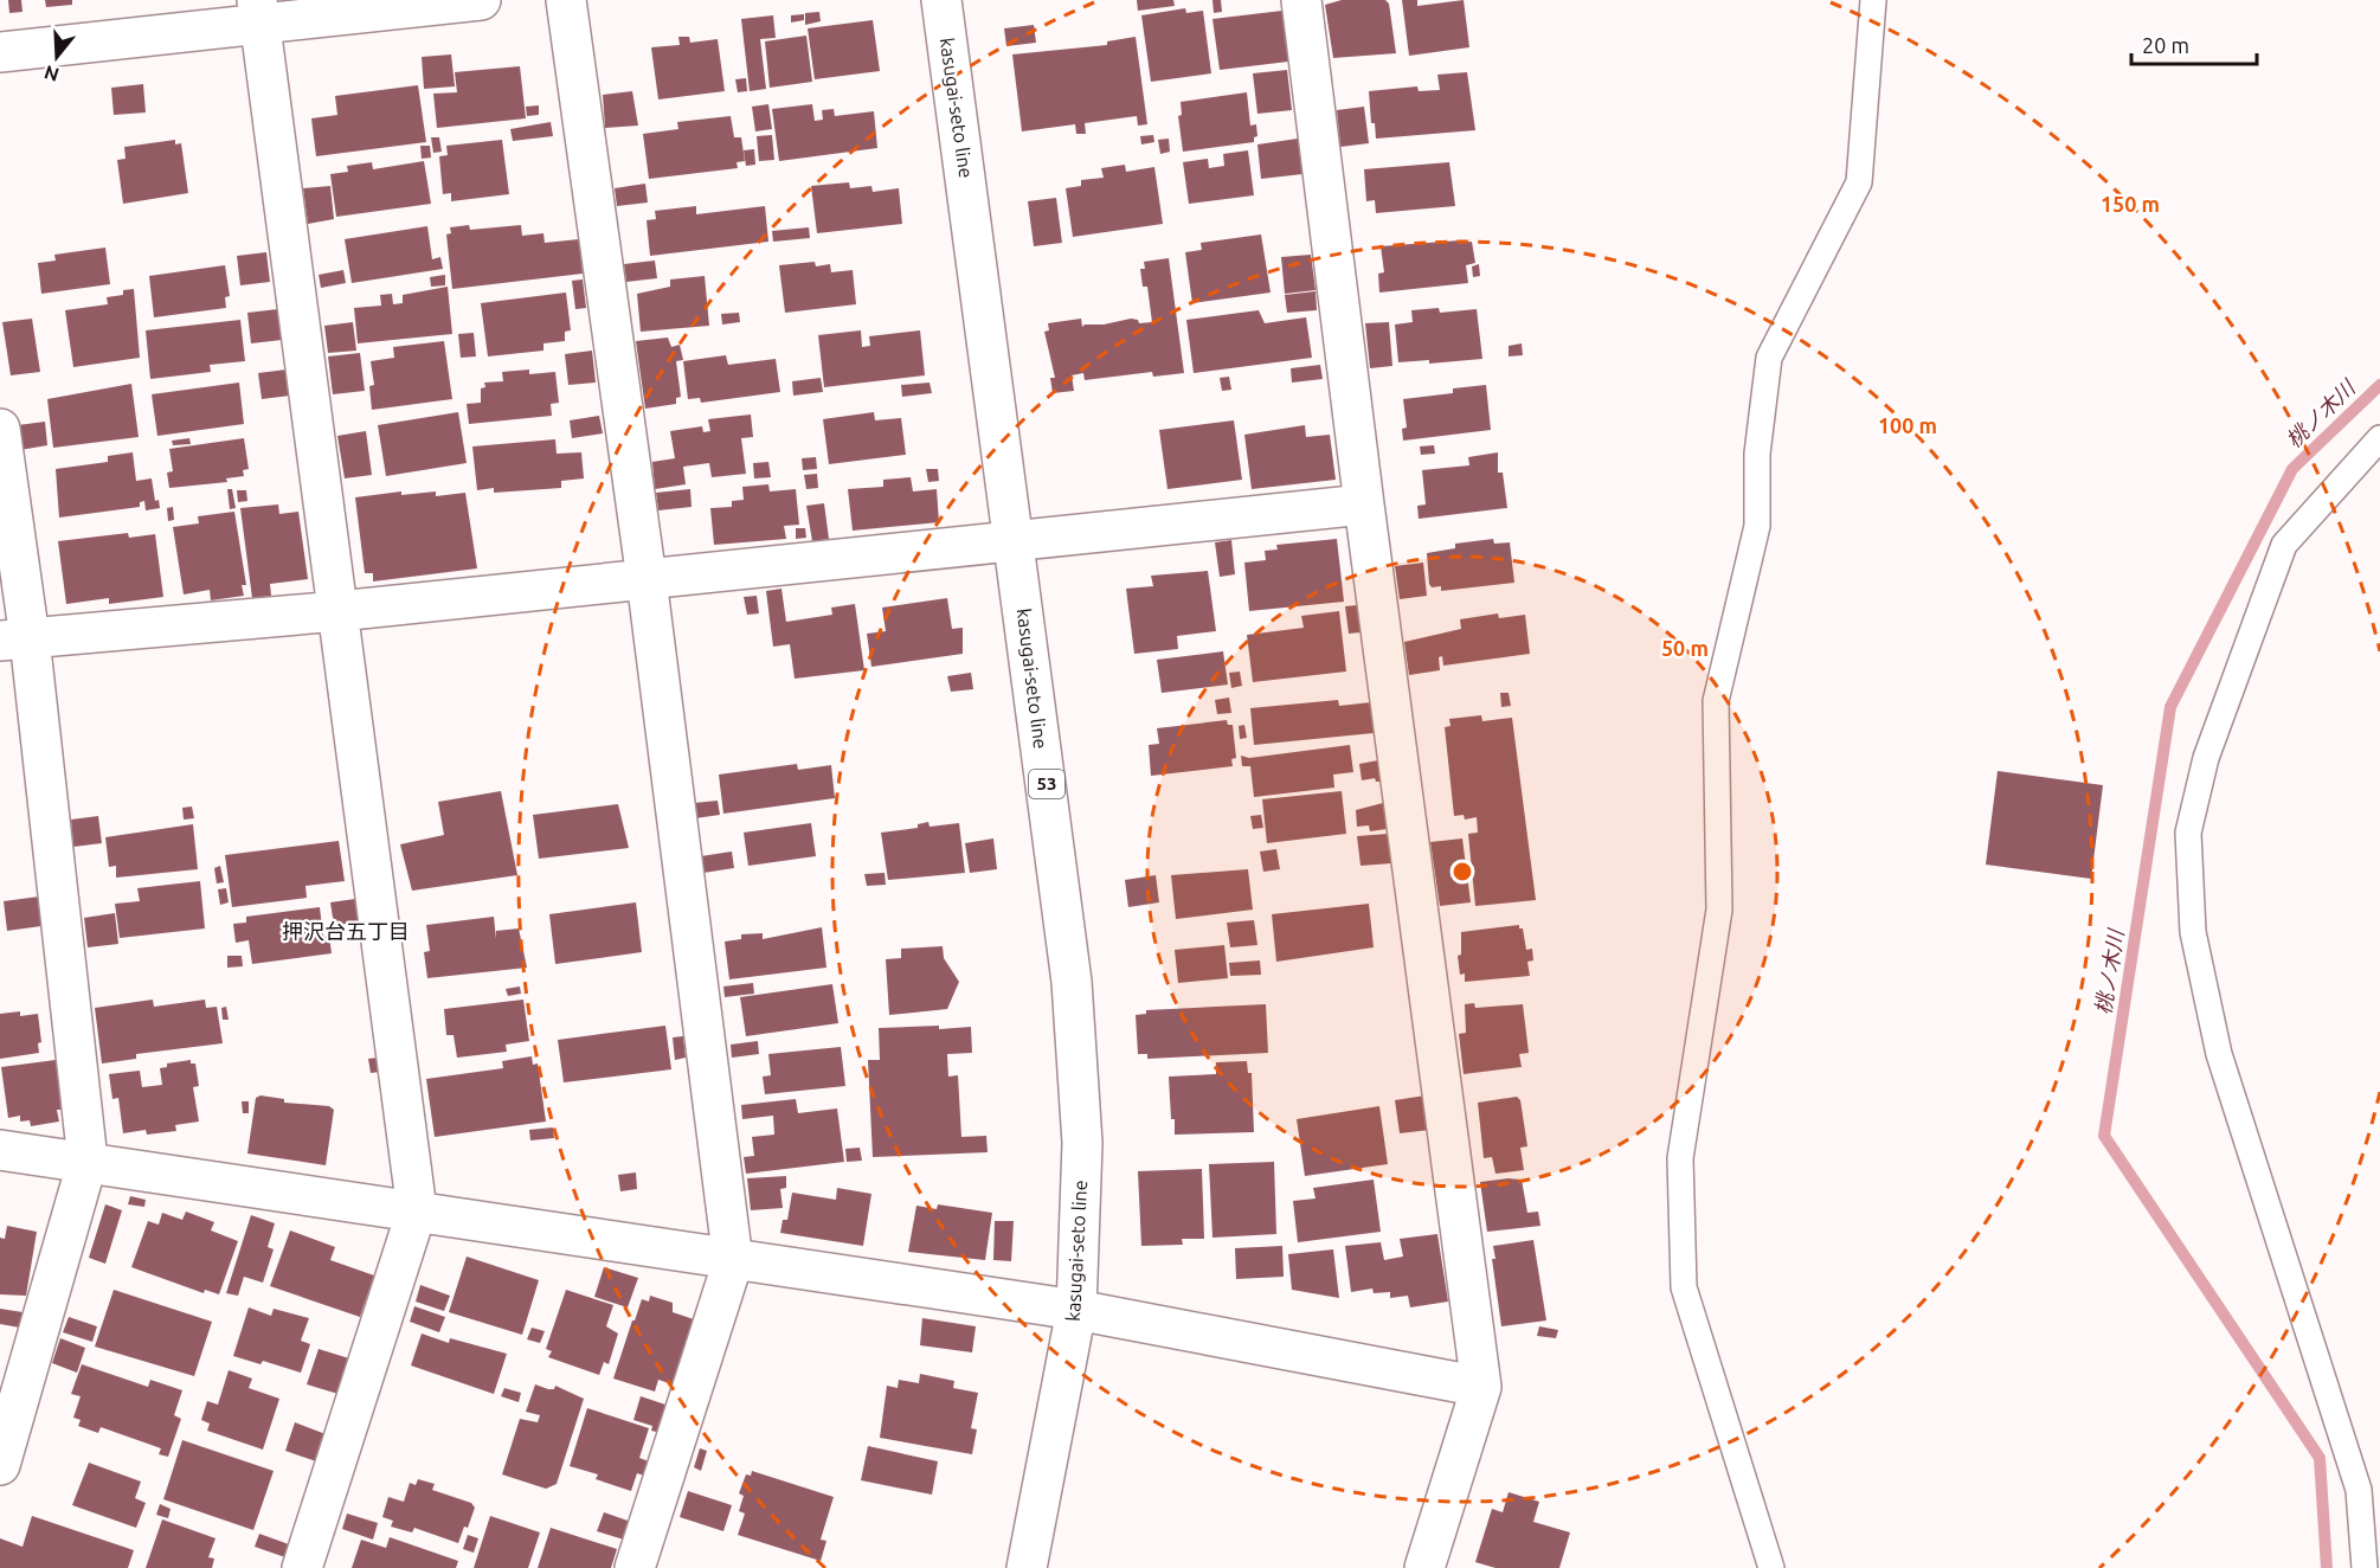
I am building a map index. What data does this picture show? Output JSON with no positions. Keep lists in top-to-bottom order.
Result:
{
  "streets": {
    "street": ["kasugai-seto line", "53"]
  },
  "districts": ["押沢台五丁目"],
  "water": ["桃ノ木川"],
  "scale_bar": "20 m",
  "north": "bottom",
  "rings": ["150 m", "100 m", "50 m"]
}
